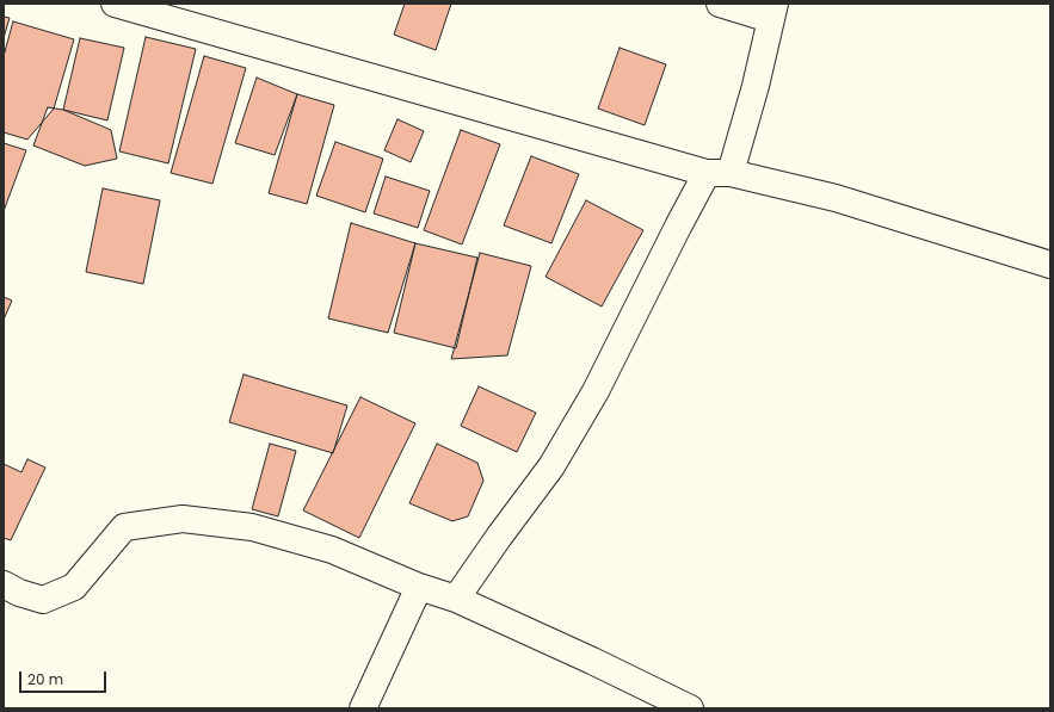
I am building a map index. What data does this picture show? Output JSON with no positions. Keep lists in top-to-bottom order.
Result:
{
  "scale_bar": "20 m"
}
